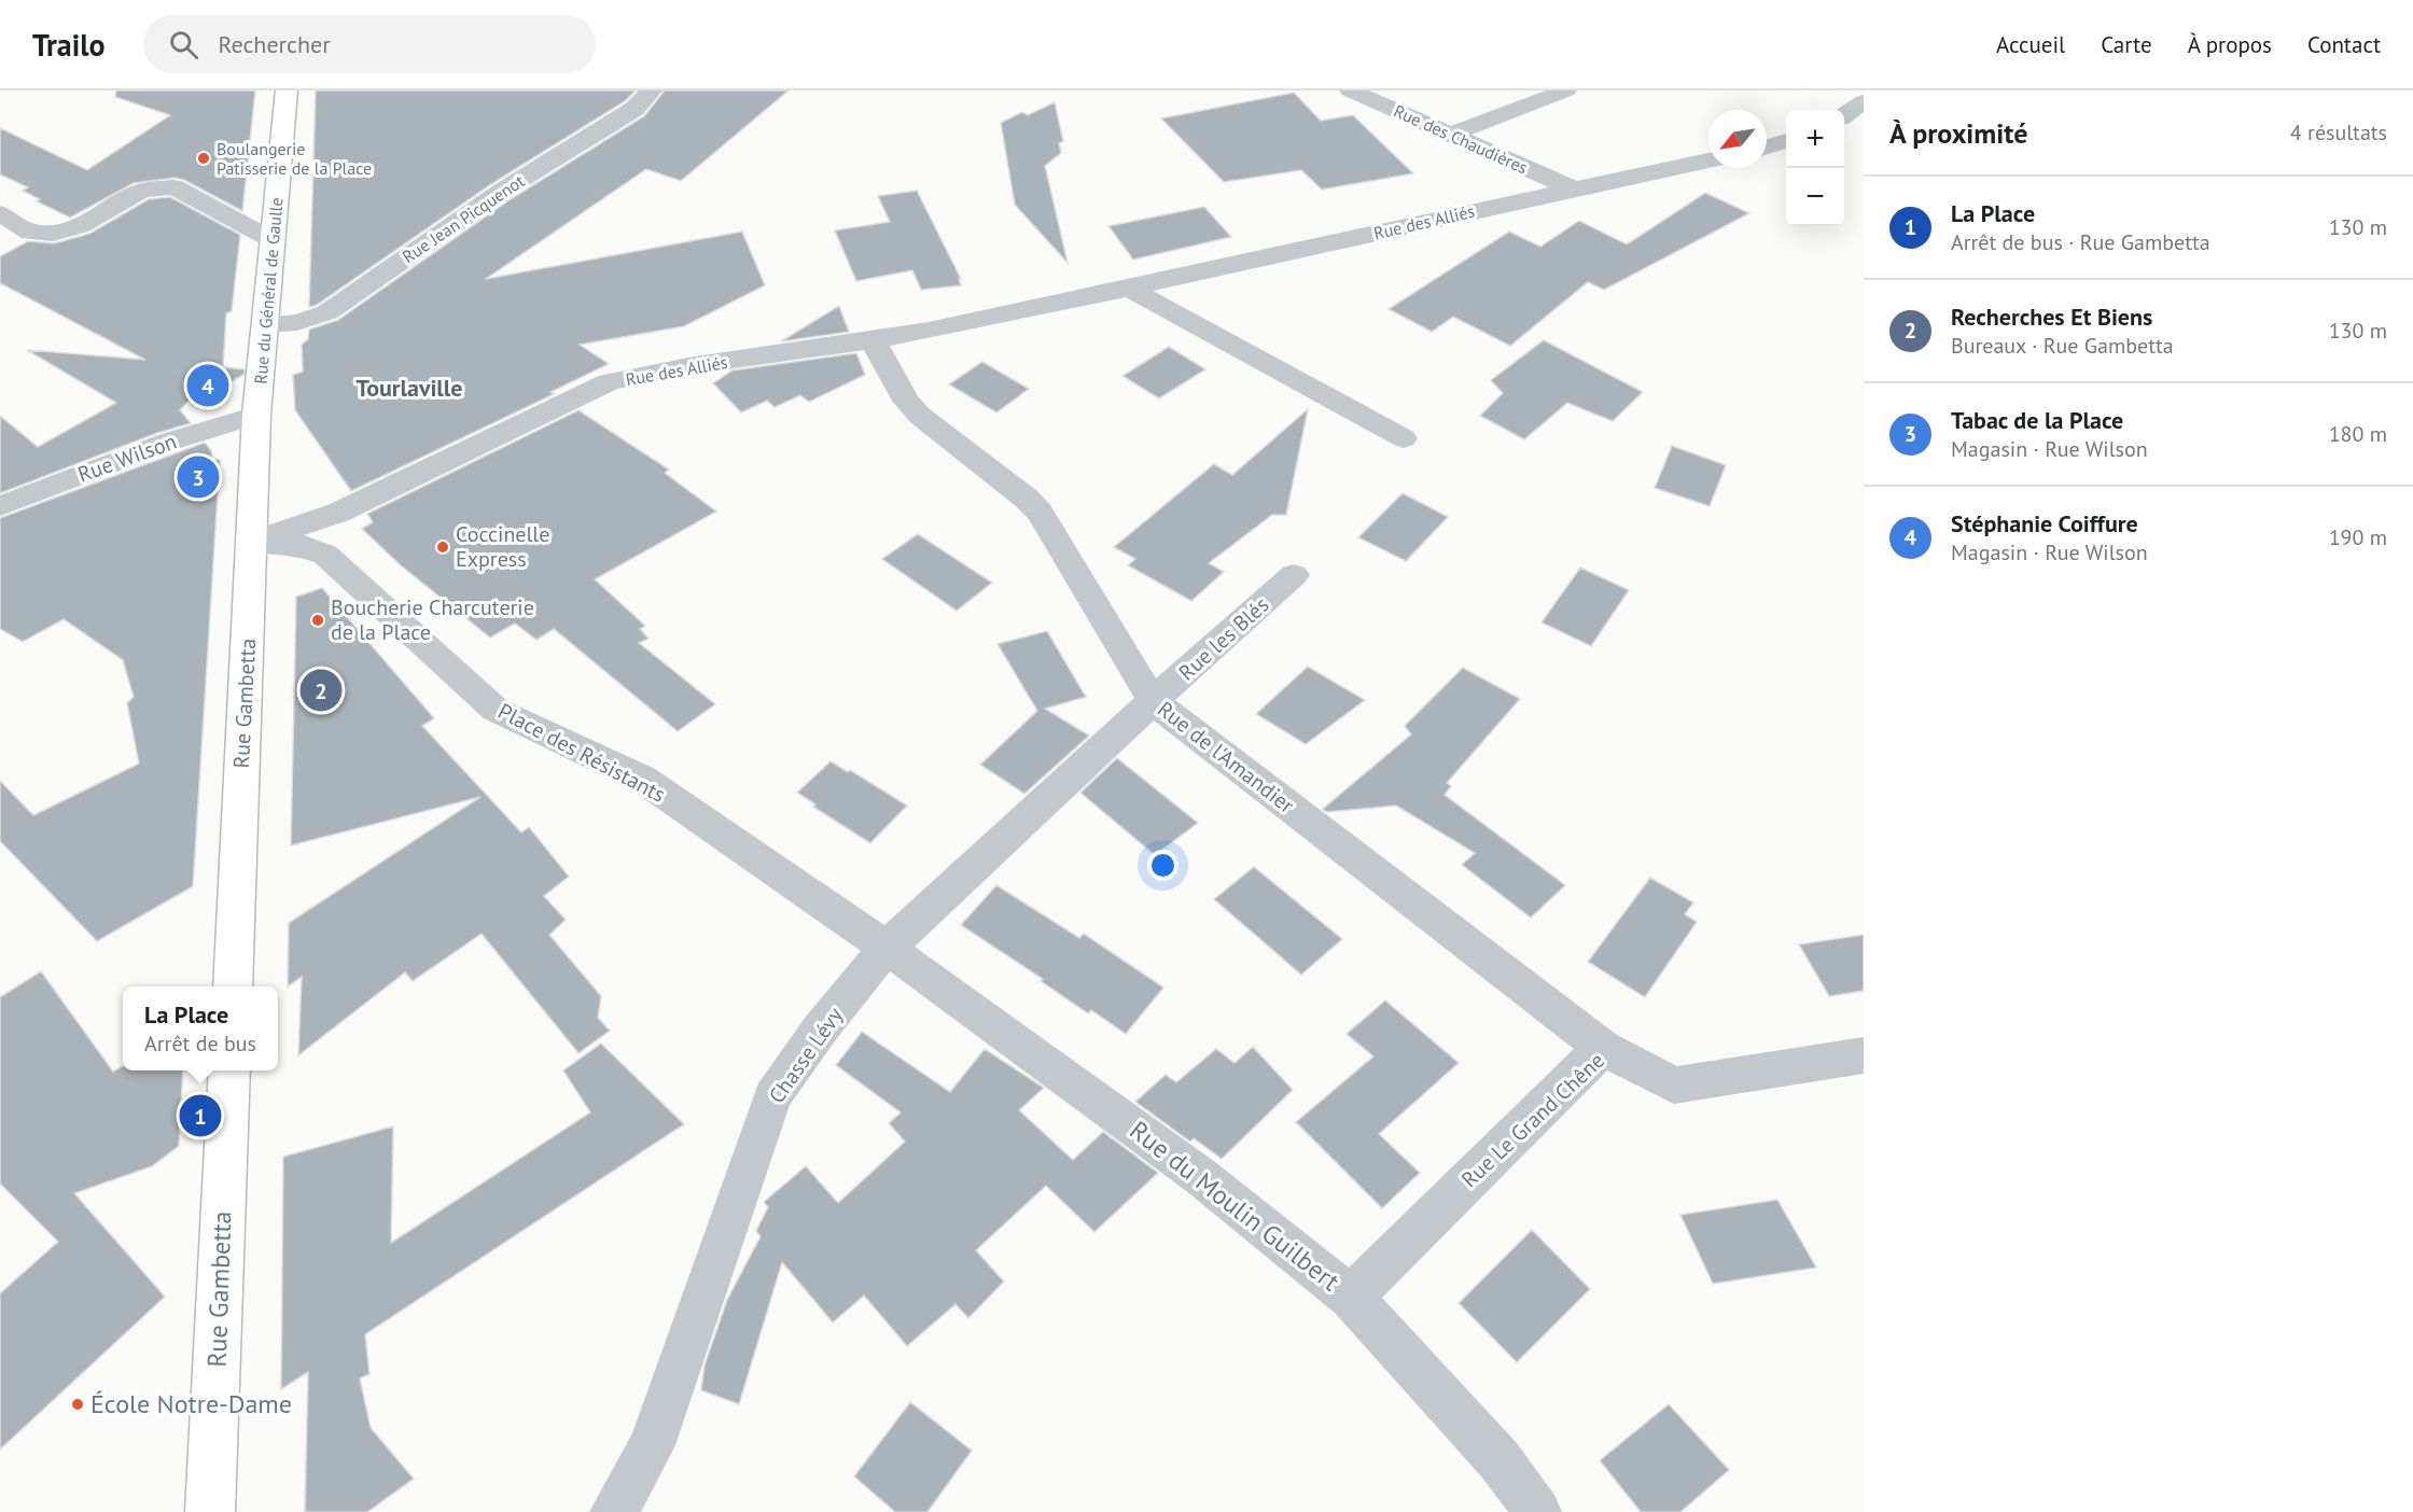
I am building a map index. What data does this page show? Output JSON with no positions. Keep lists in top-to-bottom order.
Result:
{
  "streets": {
    "main road": ["Rue du Général de Gaulle", "Rue Gambetta"],
    "street": [
      "Rue des Chaudières",
      "Rue Jean Picquenot",
      "Rue des Alliés",
      "Rue Wilson",
      "Rue les Blés",
      "Place des Résistants",
      "Rue de l'Amandier",
      "Chasse Lévy",
      "Rue Le Grand Chêne",
      "Rue du Moulin Guilbert"
    ]
  },
  "crossings": [
    ["Rue des Chaudières", "Rue des Alliés"],
    ["Rue Jean Picquenot", "Rue du Général de Gaulle"],
    ["Rue des Alliés", "Rue Gambetta"],
    ["Rue des Alliés", "Place des Résistants"],
    ["Rue des Alliés", "Rue de l'Amandier"],
    ["Rue du Général de Gaulle", "Rue Wilson"],
    ["Rue du Général de Gaulle", "Rue Gambetta"],
    ["Rue Wilson", "Rue Gambetta"],
    ["Rue les Blés", "Rue de l'Amandier"],
    ["Rue les Blés", "Chasse Lévy"],
    ["Rue Gambetta", "Place des Résistants"],
    ["Place des Résistants", "Chasse Lévy"],
    ["Place des Résistants", "Rue du Moulin Guilbert"],
    ["Rue de l'Amandier", "Chasse Lévy"],
    ["Rue de l'Amandier", "Rue Le Grand Chêne"],
    ["Chasse Lévy", "Rue du Moulin Guilbert"],
    ["Rue Le Grand Chêne", "Rue du Moulin Guilbert"]
  ],
  "districts": ["Tourlaville"],
  "places": [
    "Boulangerie Patisserie de la Place",
    "Coccinelle Express",
    "Boucherie Charcuterie de la Place",
    "École Notre-Dame"
  ],
  "north": "bottom left",
  "page": {
    "header": "Trailo",
    "search": "Rechercher",
    "nav": [
      "Accueil",
      "Carte",
      "À propos",
      "Contact"
    ],
    "heading": ["À proximité", "4 résultats"],
    "map_buttons": ["+", "−"],
    "list": [
      {
        "mark": "1",
        "name": "La Place",
        "note": "Arrêt de bus · Rue Gambetta",
        "value": "130 m"
      },
      {
        "mark": "2",
        "name": "Recherches Et Biens",
        "note": "Bureaux · Rue Gambetta",
        "value": "130 m"
      },
      {
        "mark": "3",
        "name": "Tabac de la Place",
        "note": "Magasin · Rue Wilson",
        "value": "180 m"
      },
      {
        "mark": "4",
        "name": "Stéphanie Coiffure",
        "note": "Magasin · Rue Wilson",
        "value": "190 m"
      }
    ],
    "pins": [
      "4",
      "3",
      "2",
      "1"
    ],
    "popup": ["La Place", "Arrêt de bus"]
  }
}
